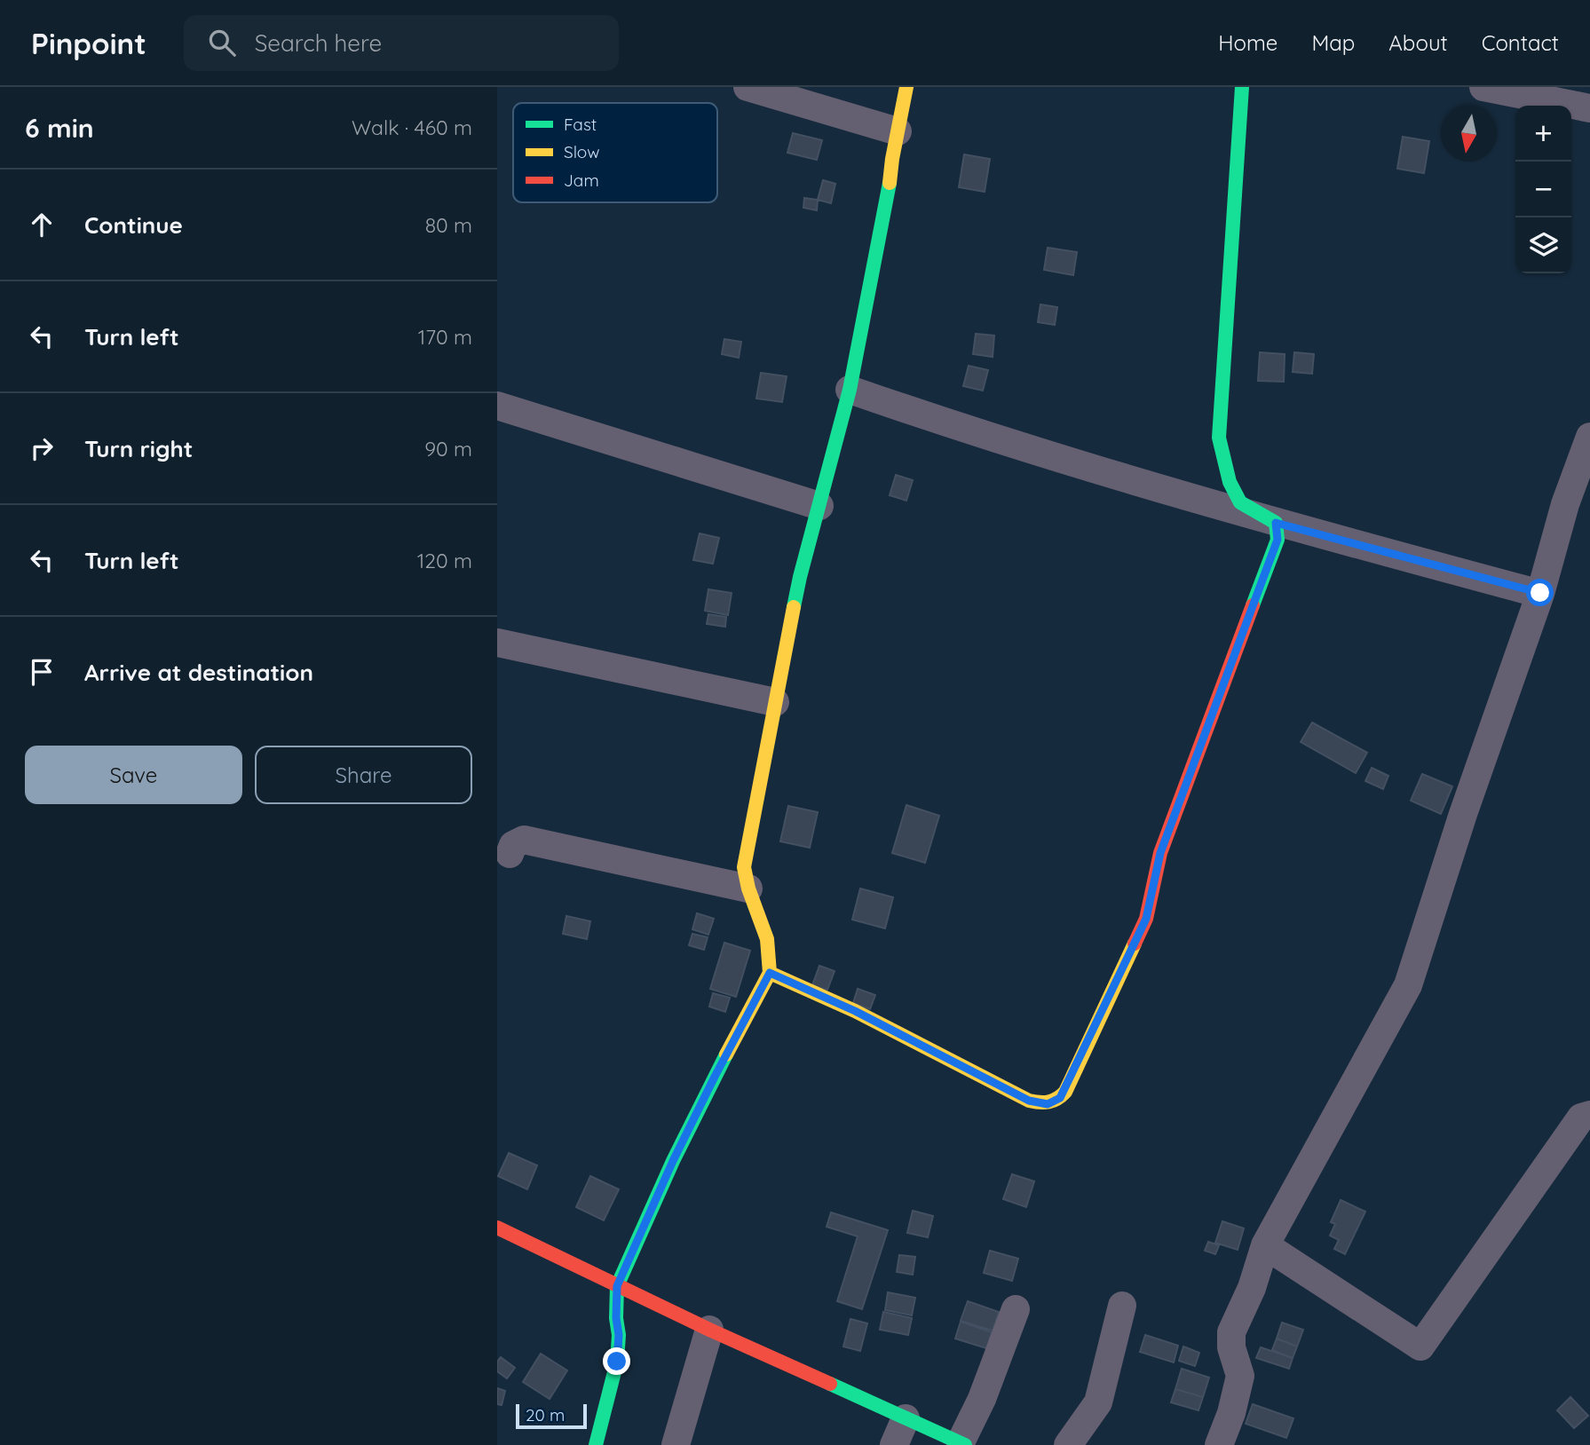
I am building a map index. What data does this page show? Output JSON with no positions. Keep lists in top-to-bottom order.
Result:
{
  "legend": ["Fast", "Slow", "Jam"],
  "scale_bar": "20 m",
  "north": "bottom",
  "page": {
    "header": "Pinpoint",
    "search": "Search here",
    "nav": [
      "Home",
      "Map",
      "About",
      "Contact"
    ],
    "heading": ["6 min", "Walk · 460 m"],
    "map_buttons": ["+", "−"],
    "list": [
      ["Continue", "80 m"],
      ["Turn left", "170 m"],
      ["Turn right", "90 m"],
      ["Turn left", "120 m"],
      "Arrive at destination"
    ],
    "buttons": ["Save", "Share"],
    "scale": "20 m"
  }
}
